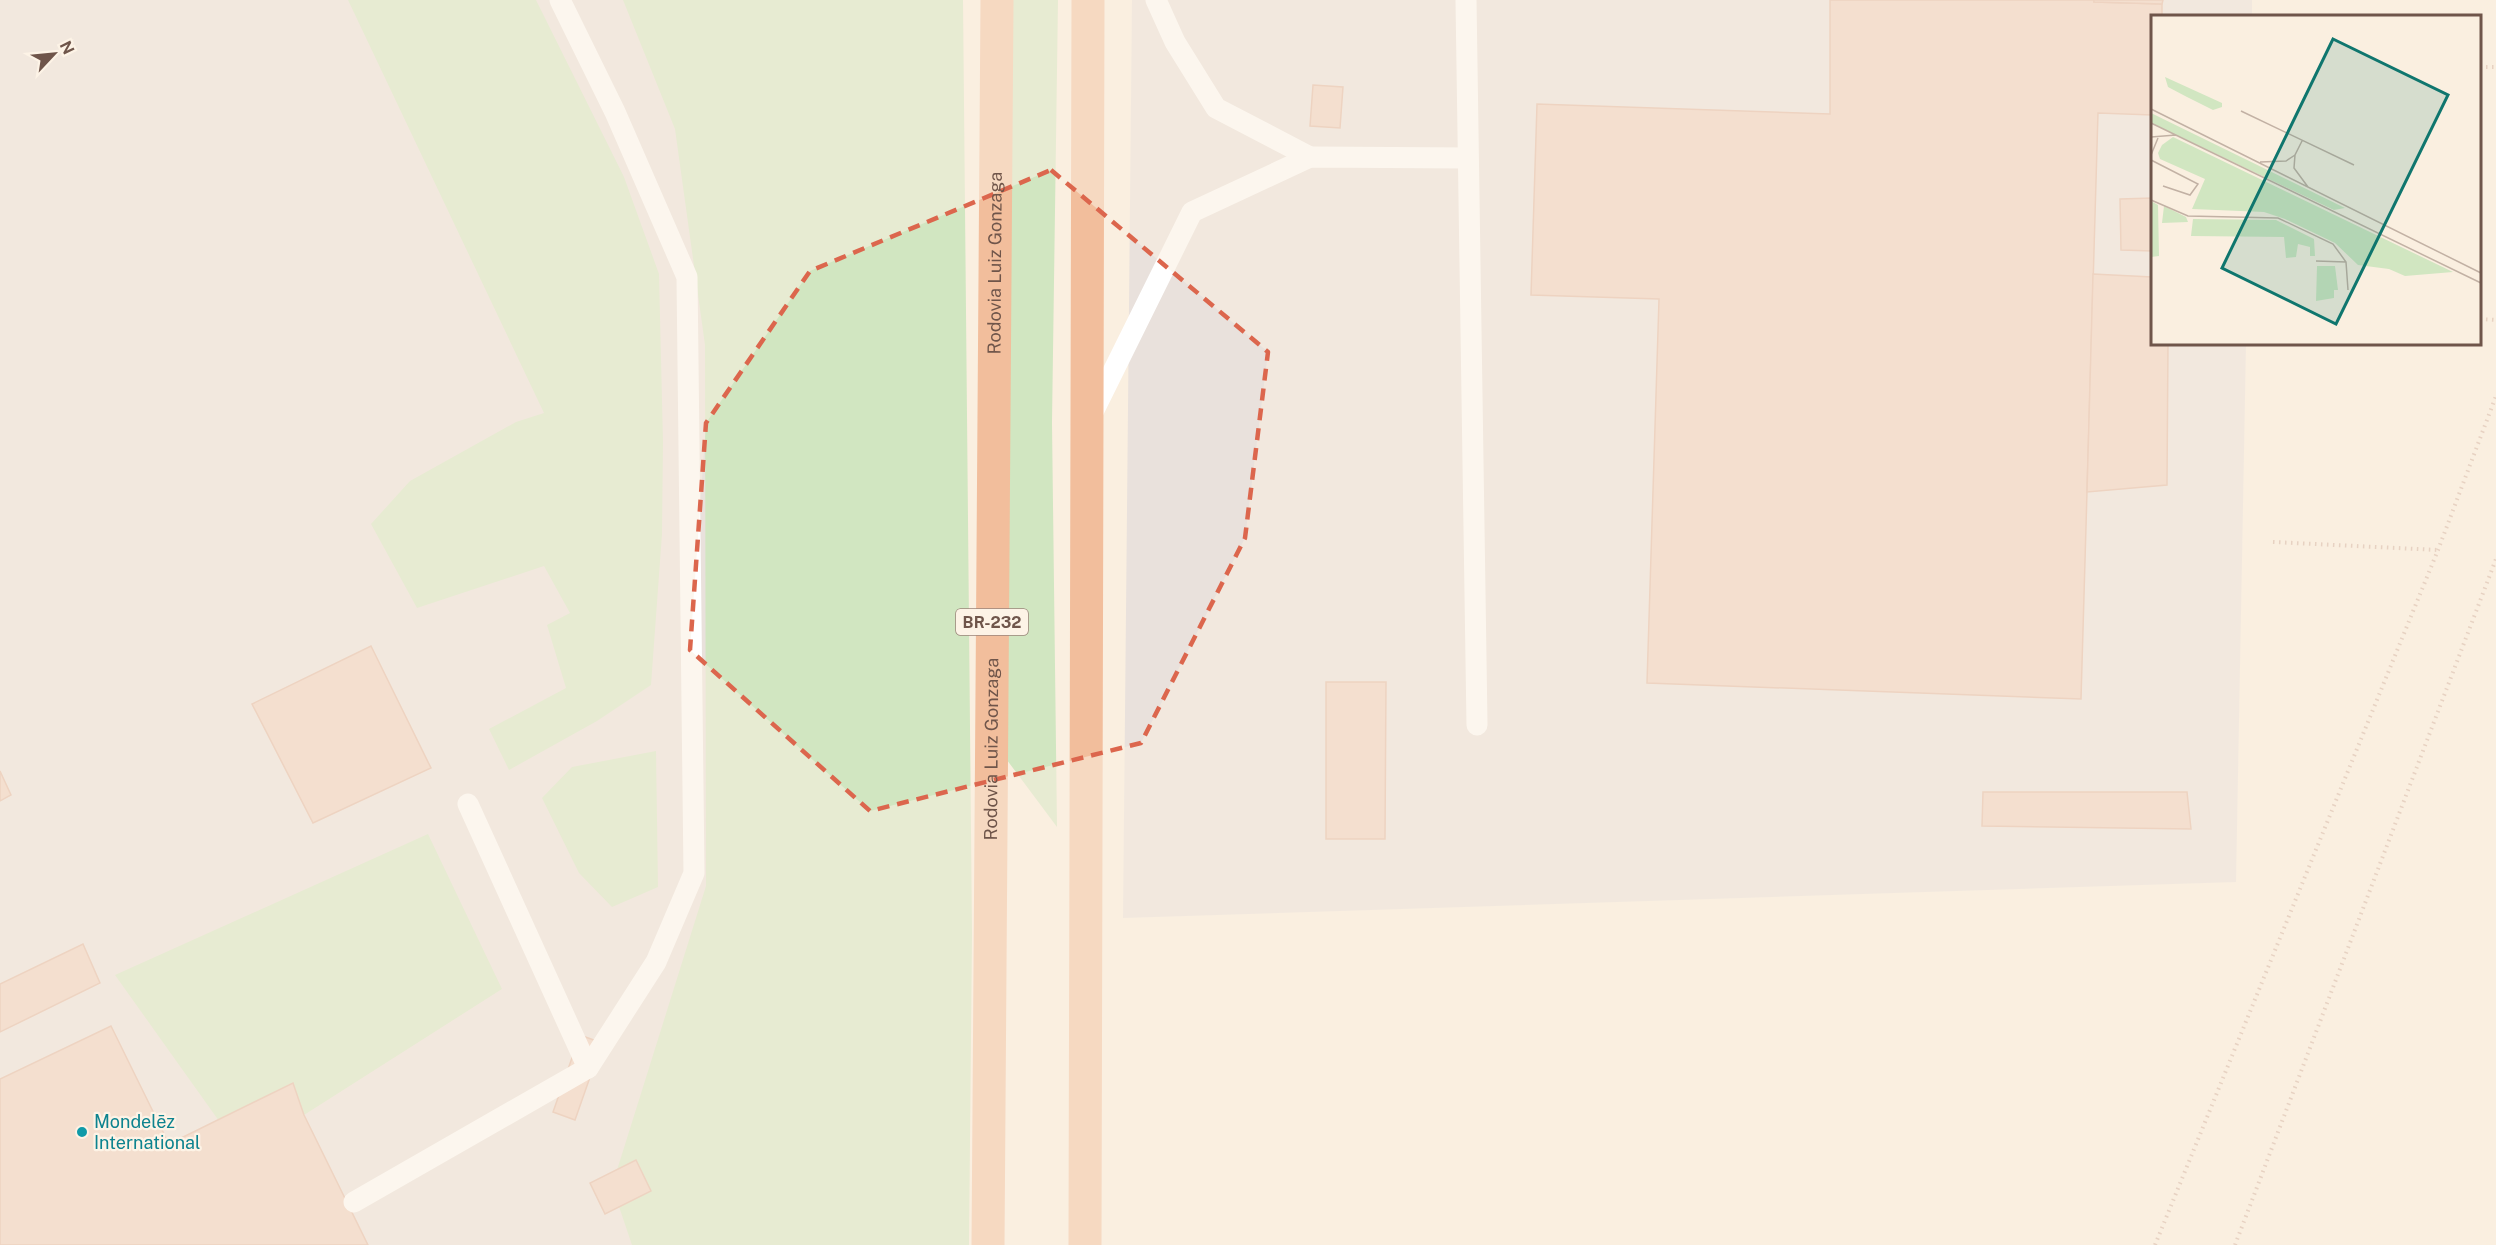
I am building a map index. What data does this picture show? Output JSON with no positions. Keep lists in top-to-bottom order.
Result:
{
  "streets": {
    "highway": ["Rodovia Luiz Gonzaga", "BR-232"]
  },
  "places": ["Mondelēz International"],
  "north": "top right"
}
